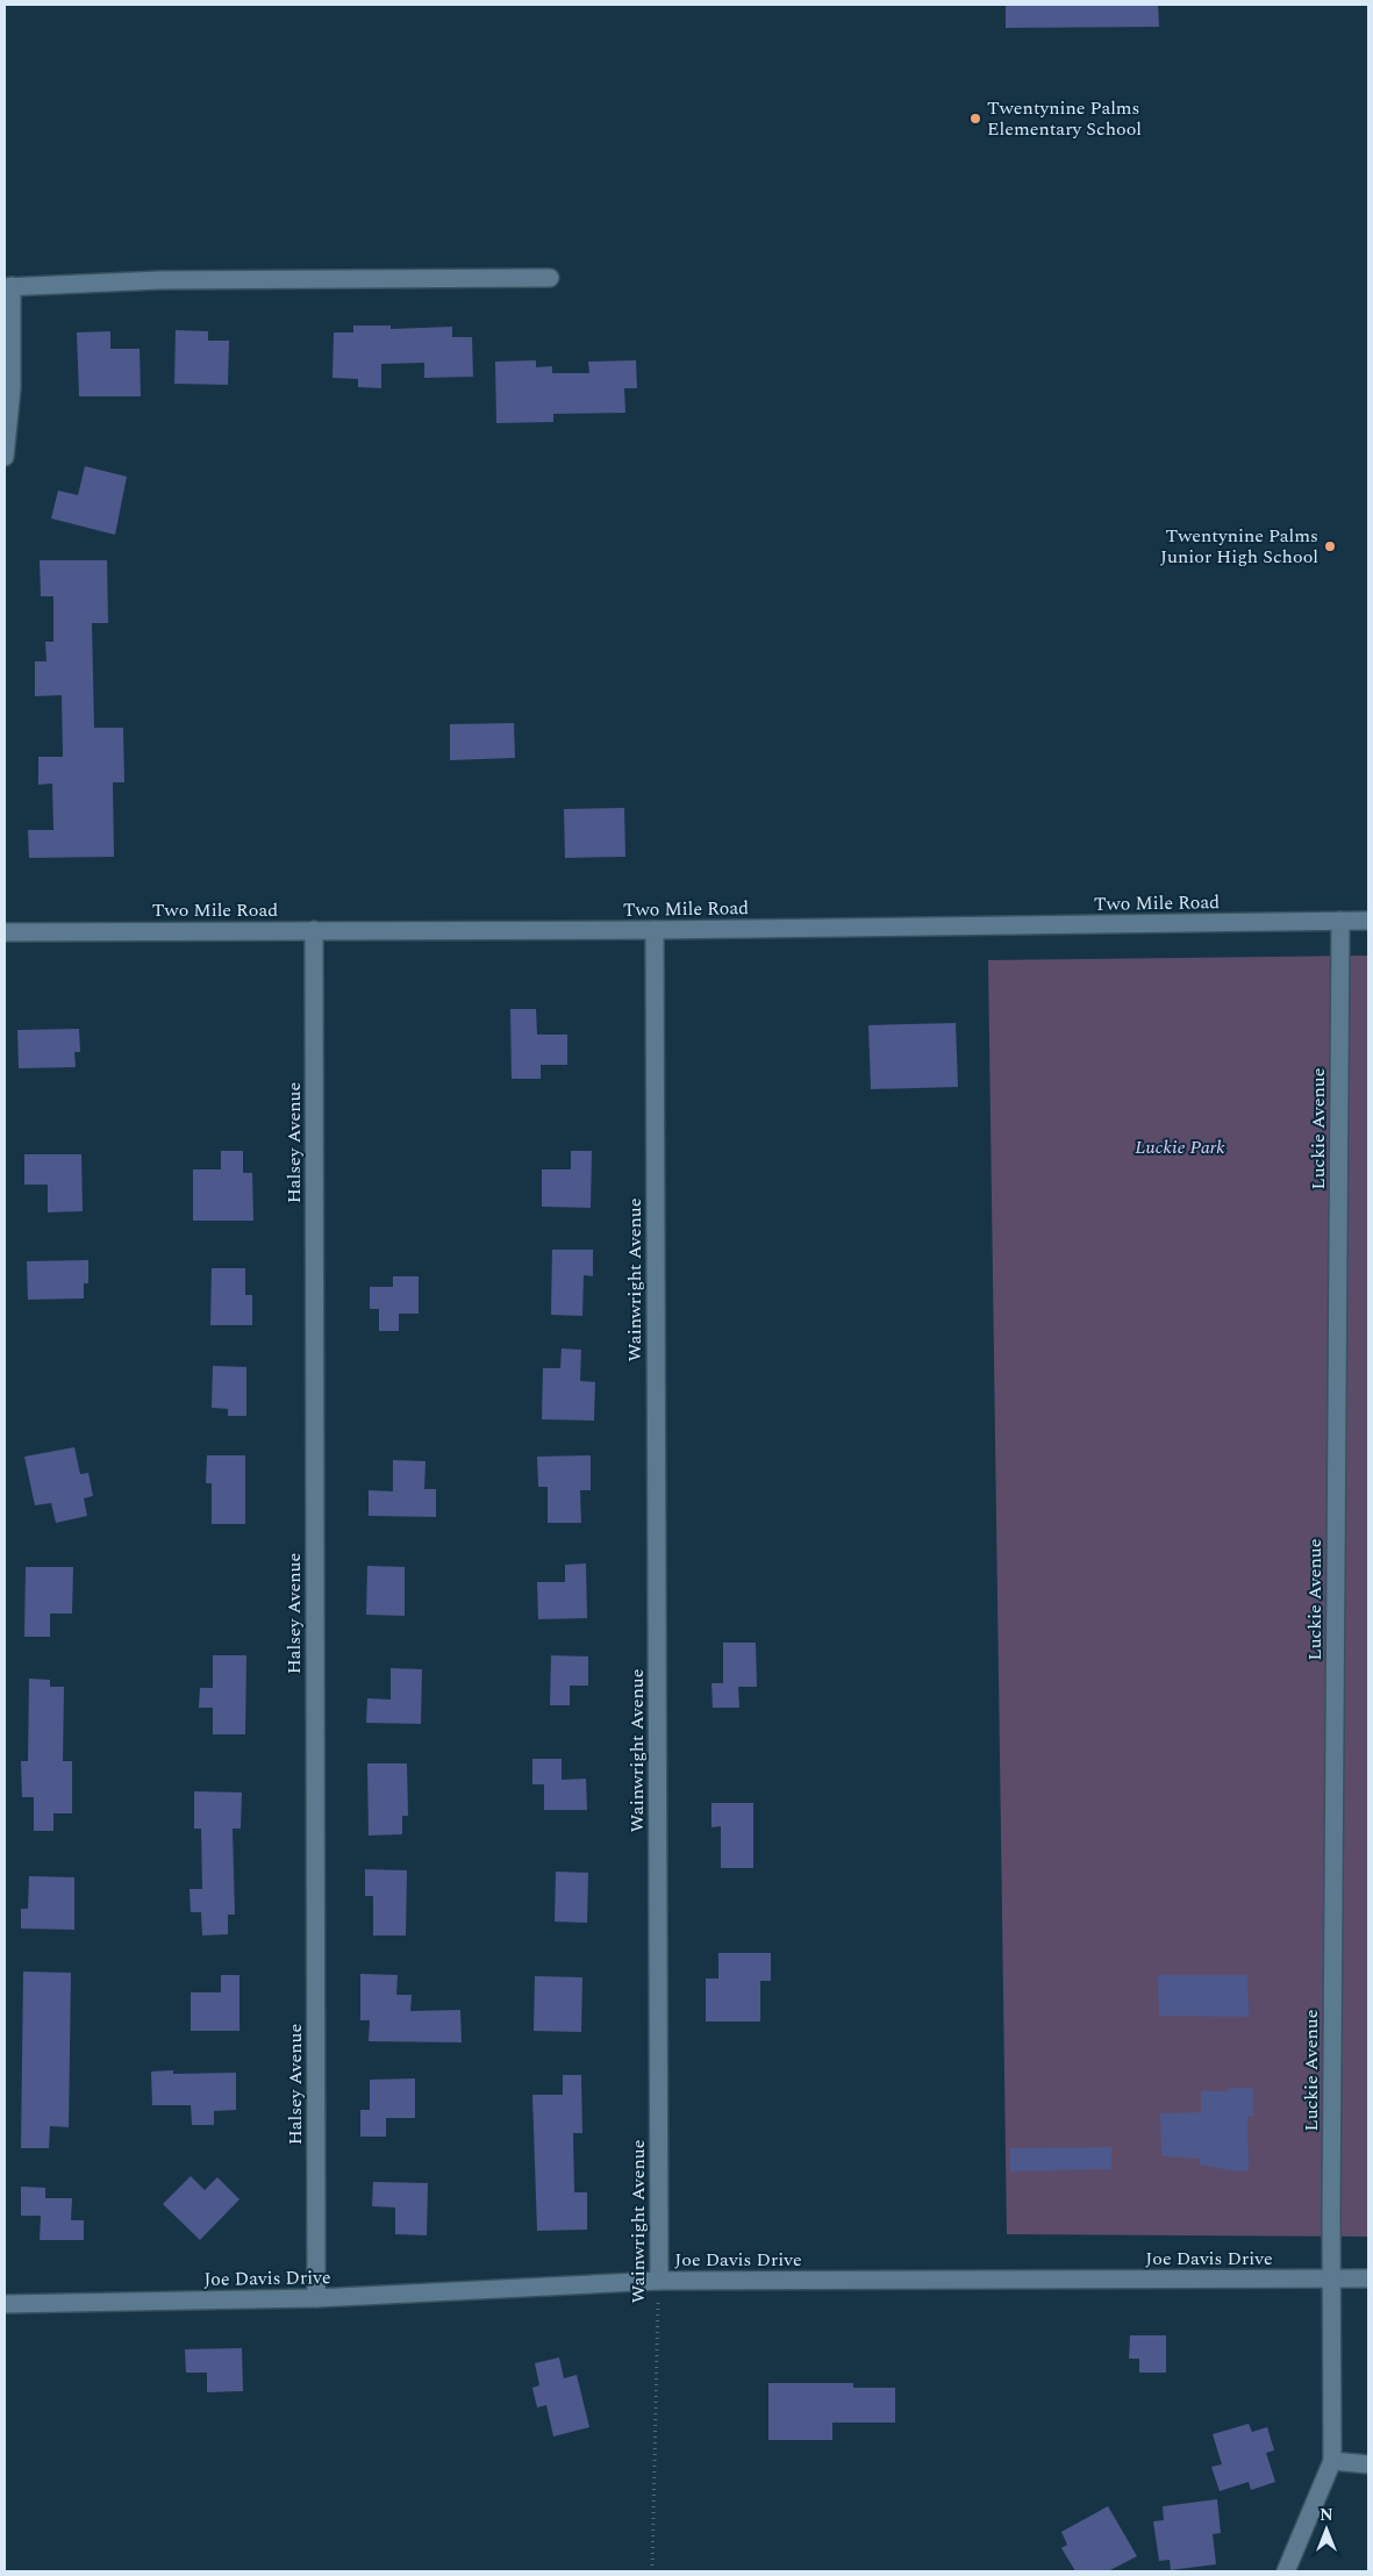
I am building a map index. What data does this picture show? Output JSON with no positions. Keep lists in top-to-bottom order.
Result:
{
  "streets": {
    "street": [
      "Two Mile Road",
      "Luckie Avenue",
      "Halsey Avenue",
      "Wainwright Avenue",
      "Joe Davis Drive"
    ]
  },
  "crossings": [
    ["Two Mile Road", "Luckie Avenue"],
    ["Two Mile Road", "Halsey Avenue"],
    ["Two Mile Road", "Wainwright Avenue"],
    ["Luckie Avenue", "Joe Davis Drive"],
    ["Halsey Avenue", "Joe Davis Drive"],
    ["Wainwright Avenue", "Joe Davis Drive"]
  ],
  "parks": ["Luckie Park"],
  "places": ["Twentynine Palms Elementary School", "Twentynine Palms Junior High School"],
  "north": "top"
}
